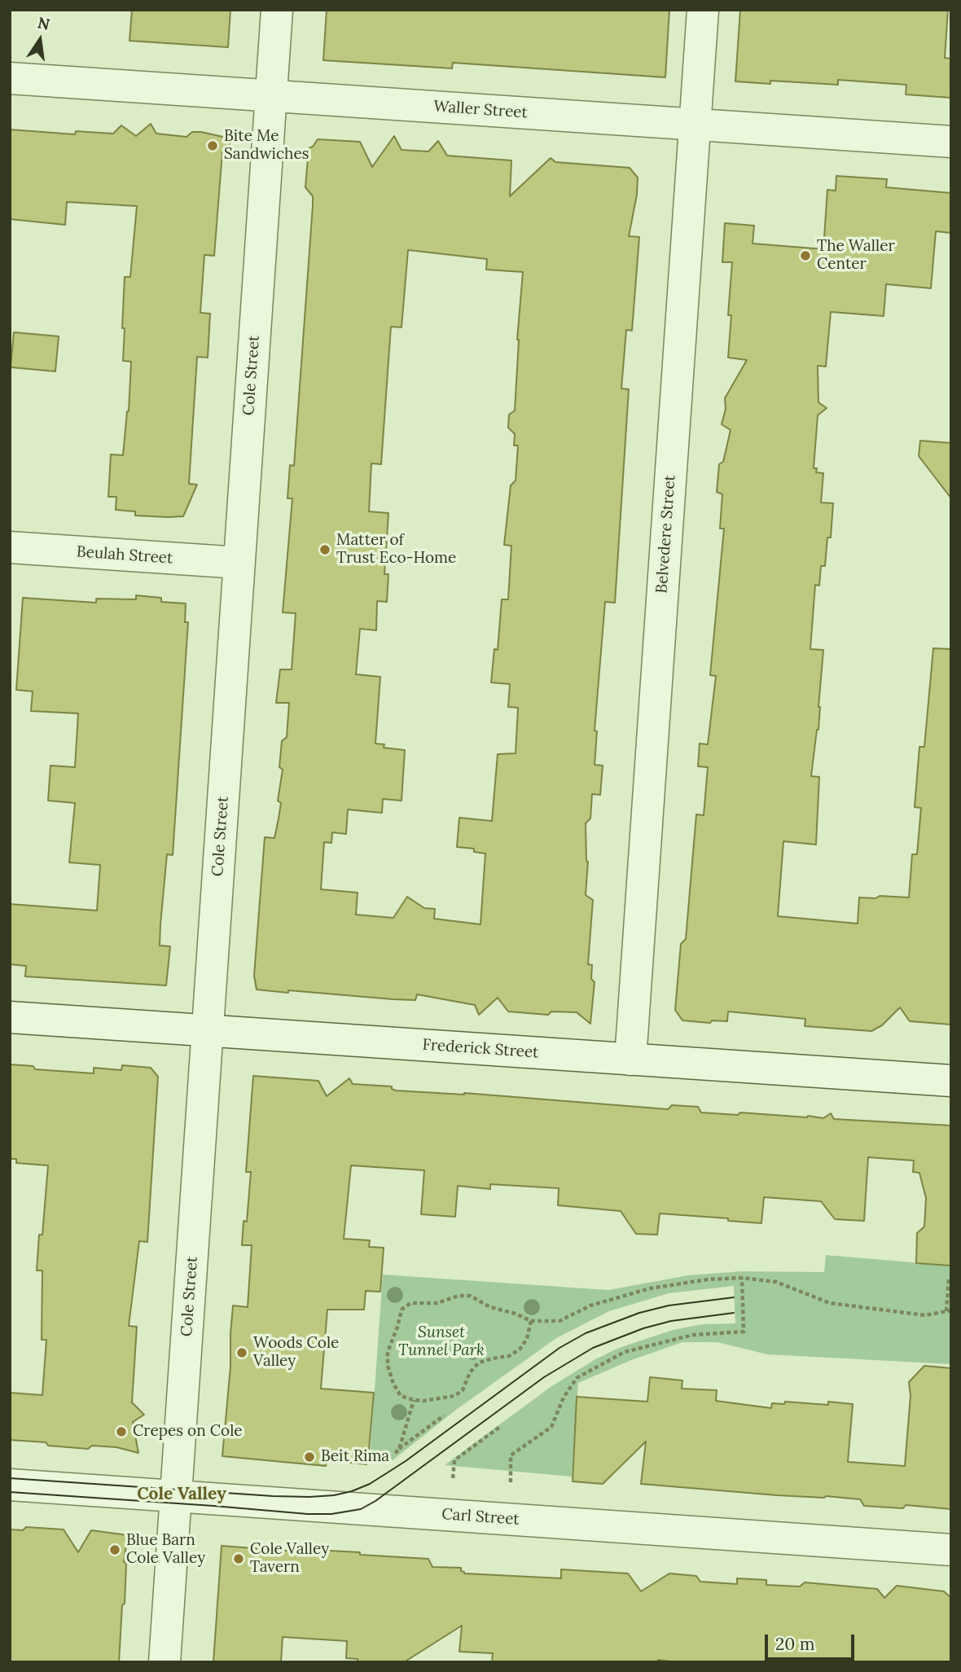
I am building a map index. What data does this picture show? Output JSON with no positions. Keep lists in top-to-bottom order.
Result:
{
  "streets": {
    "street": [
      "Waller Street",
      "Cole Street",
      "Belvedere Street",
      "Beulah Street",
      "Frederick Street",
      "Carl Street"
    ]
  },
  "crossings": [
    ["Waller Street", "Cole Street"],
    ["Waller Street", "Belvedere Street"],
    ["Cole Street", "Beulah Street"],
    ["Cole Street", "Frederick Street"],
    ["Cole Street", "Carl Street"],
    ["Belvedere Street", "Frederick Street"]
  ],
  "districts": ["Cole Valley"],
  "parks": ["Sunset Tunnel Park"],
  "places": [
    "Bite Me Sandwiches",
    "The Waller Center",
    "Matter of Trust Eco-Home",
    "Woods Cole Valley",
    "Crepes on Cole",
    "Beit Rima",
    "Blue Barn Cole Valley",
    "Cole Valley Tavern"
  ],
  "scale_bar": "20 m",
  "north": "top"
}
